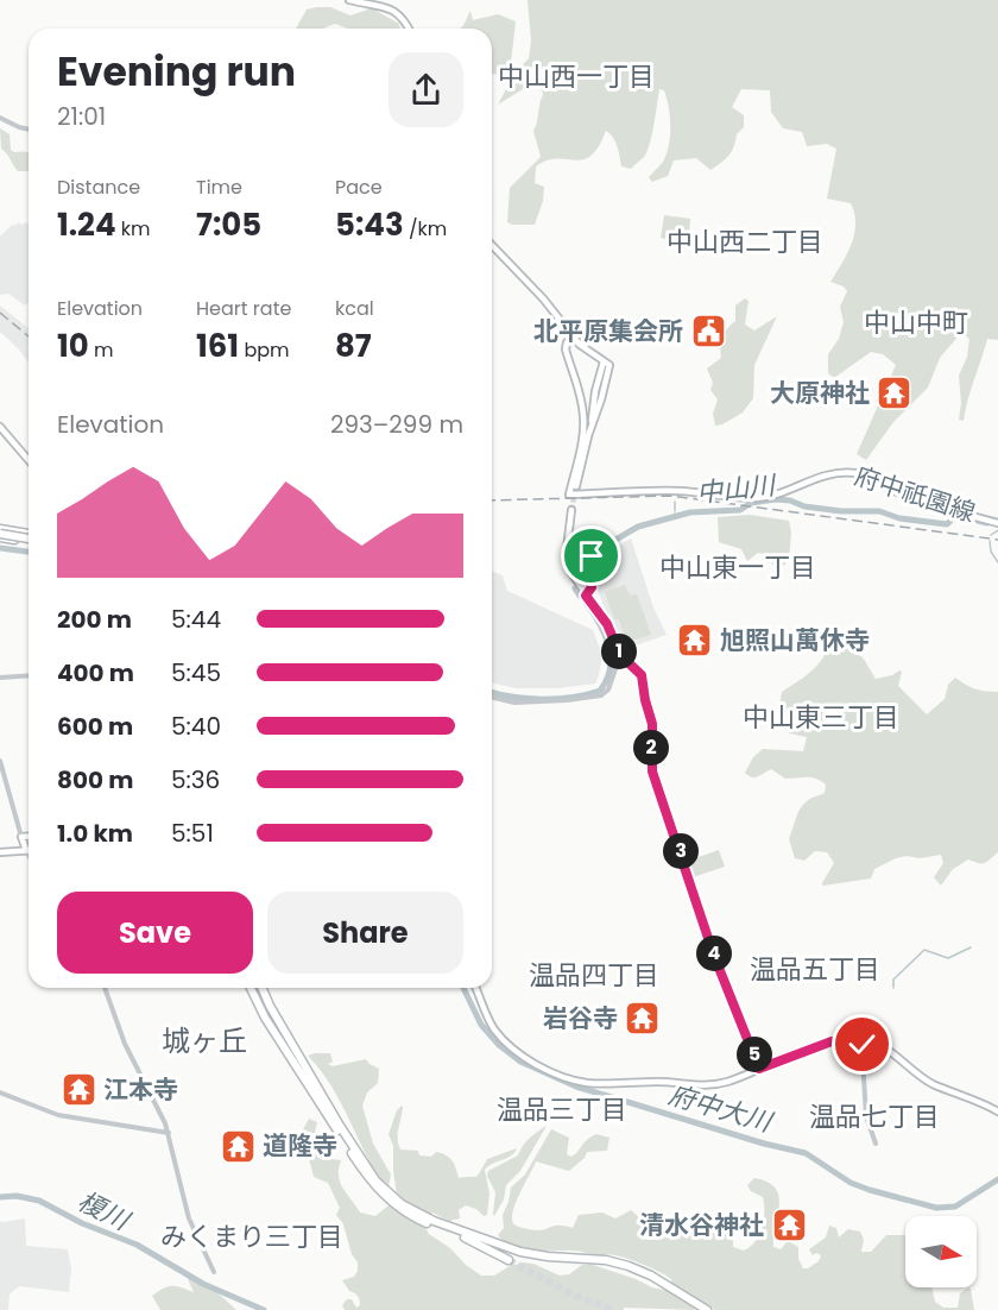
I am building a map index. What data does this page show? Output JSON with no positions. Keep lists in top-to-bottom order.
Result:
{
  "streets": {
    "main road": ["府中祇園線"]
  },
  "districts": [
    "中山西一丁目",
    "中山西二丁目",
    "中山中町",
    "中山東一丁目",
    "中山東三丁目",
    "温品五丁目",
    "温品四丁目",
    "城ヶ丘",
    "温品三丁目",
    "温品七丁目",
    "みくまり三丁目"
  ],
  "water": ["中山川", "府中大川", "榎川"],
  "places": {
    "public building": ["北平原集会所"],
    "temple": [
      "大原神社",
      "旭照山萬休寺",
      "岩谷寺",
      "江本寺",
      "道隆寺",
      "清水谷神社"
    ]
  },
  "north": "right",
  "page": {
    "heading": ["Evening run", "21:01"],
    "stats": [
      ["Distance", "1.24 km"],
      ["Time", "7:05"],
      ["Pace", "5:43 /km"],
      ["Elevation", "10 m"],
      ["Heart rate", "161 bpm"],
      ["kcal", "87"]
    ],
    "chart": ["Elevation", "293–299 m"],
    "list": [
      {
        "name": "200 m",
        "note": "5:44"
      },
      {
        "name": "400 m",
        "note": "5:45"
      },
      {
        "name": "600 m",
        "note": "5:40"
      },
      {
        "name": "800 m",
        "note": "5:36"
      },
      {
        "name": "1.0 km",
        "note": "5:51"
      }
    ],
    "pins": [
      "1",
      "2",
      "3",
      "4",
      "5"
    ],
    "buttons": ["Save", "Share"]
  }
}
